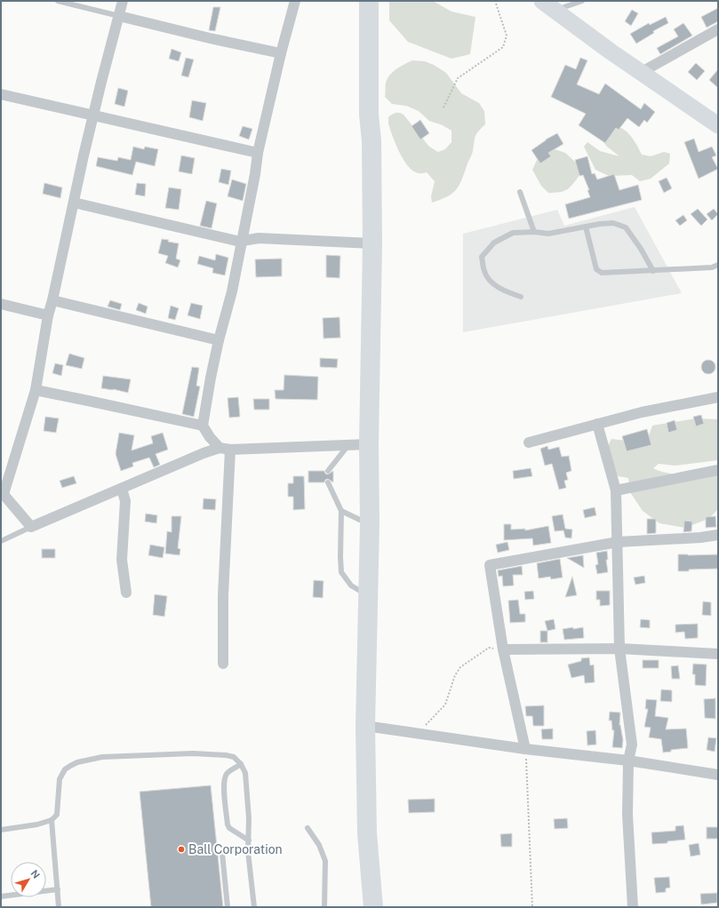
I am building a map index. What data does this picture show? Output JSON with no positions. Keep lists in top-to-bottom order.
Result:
{
  "places": ["Ball Corporation"],
  "north": "top right"
}
